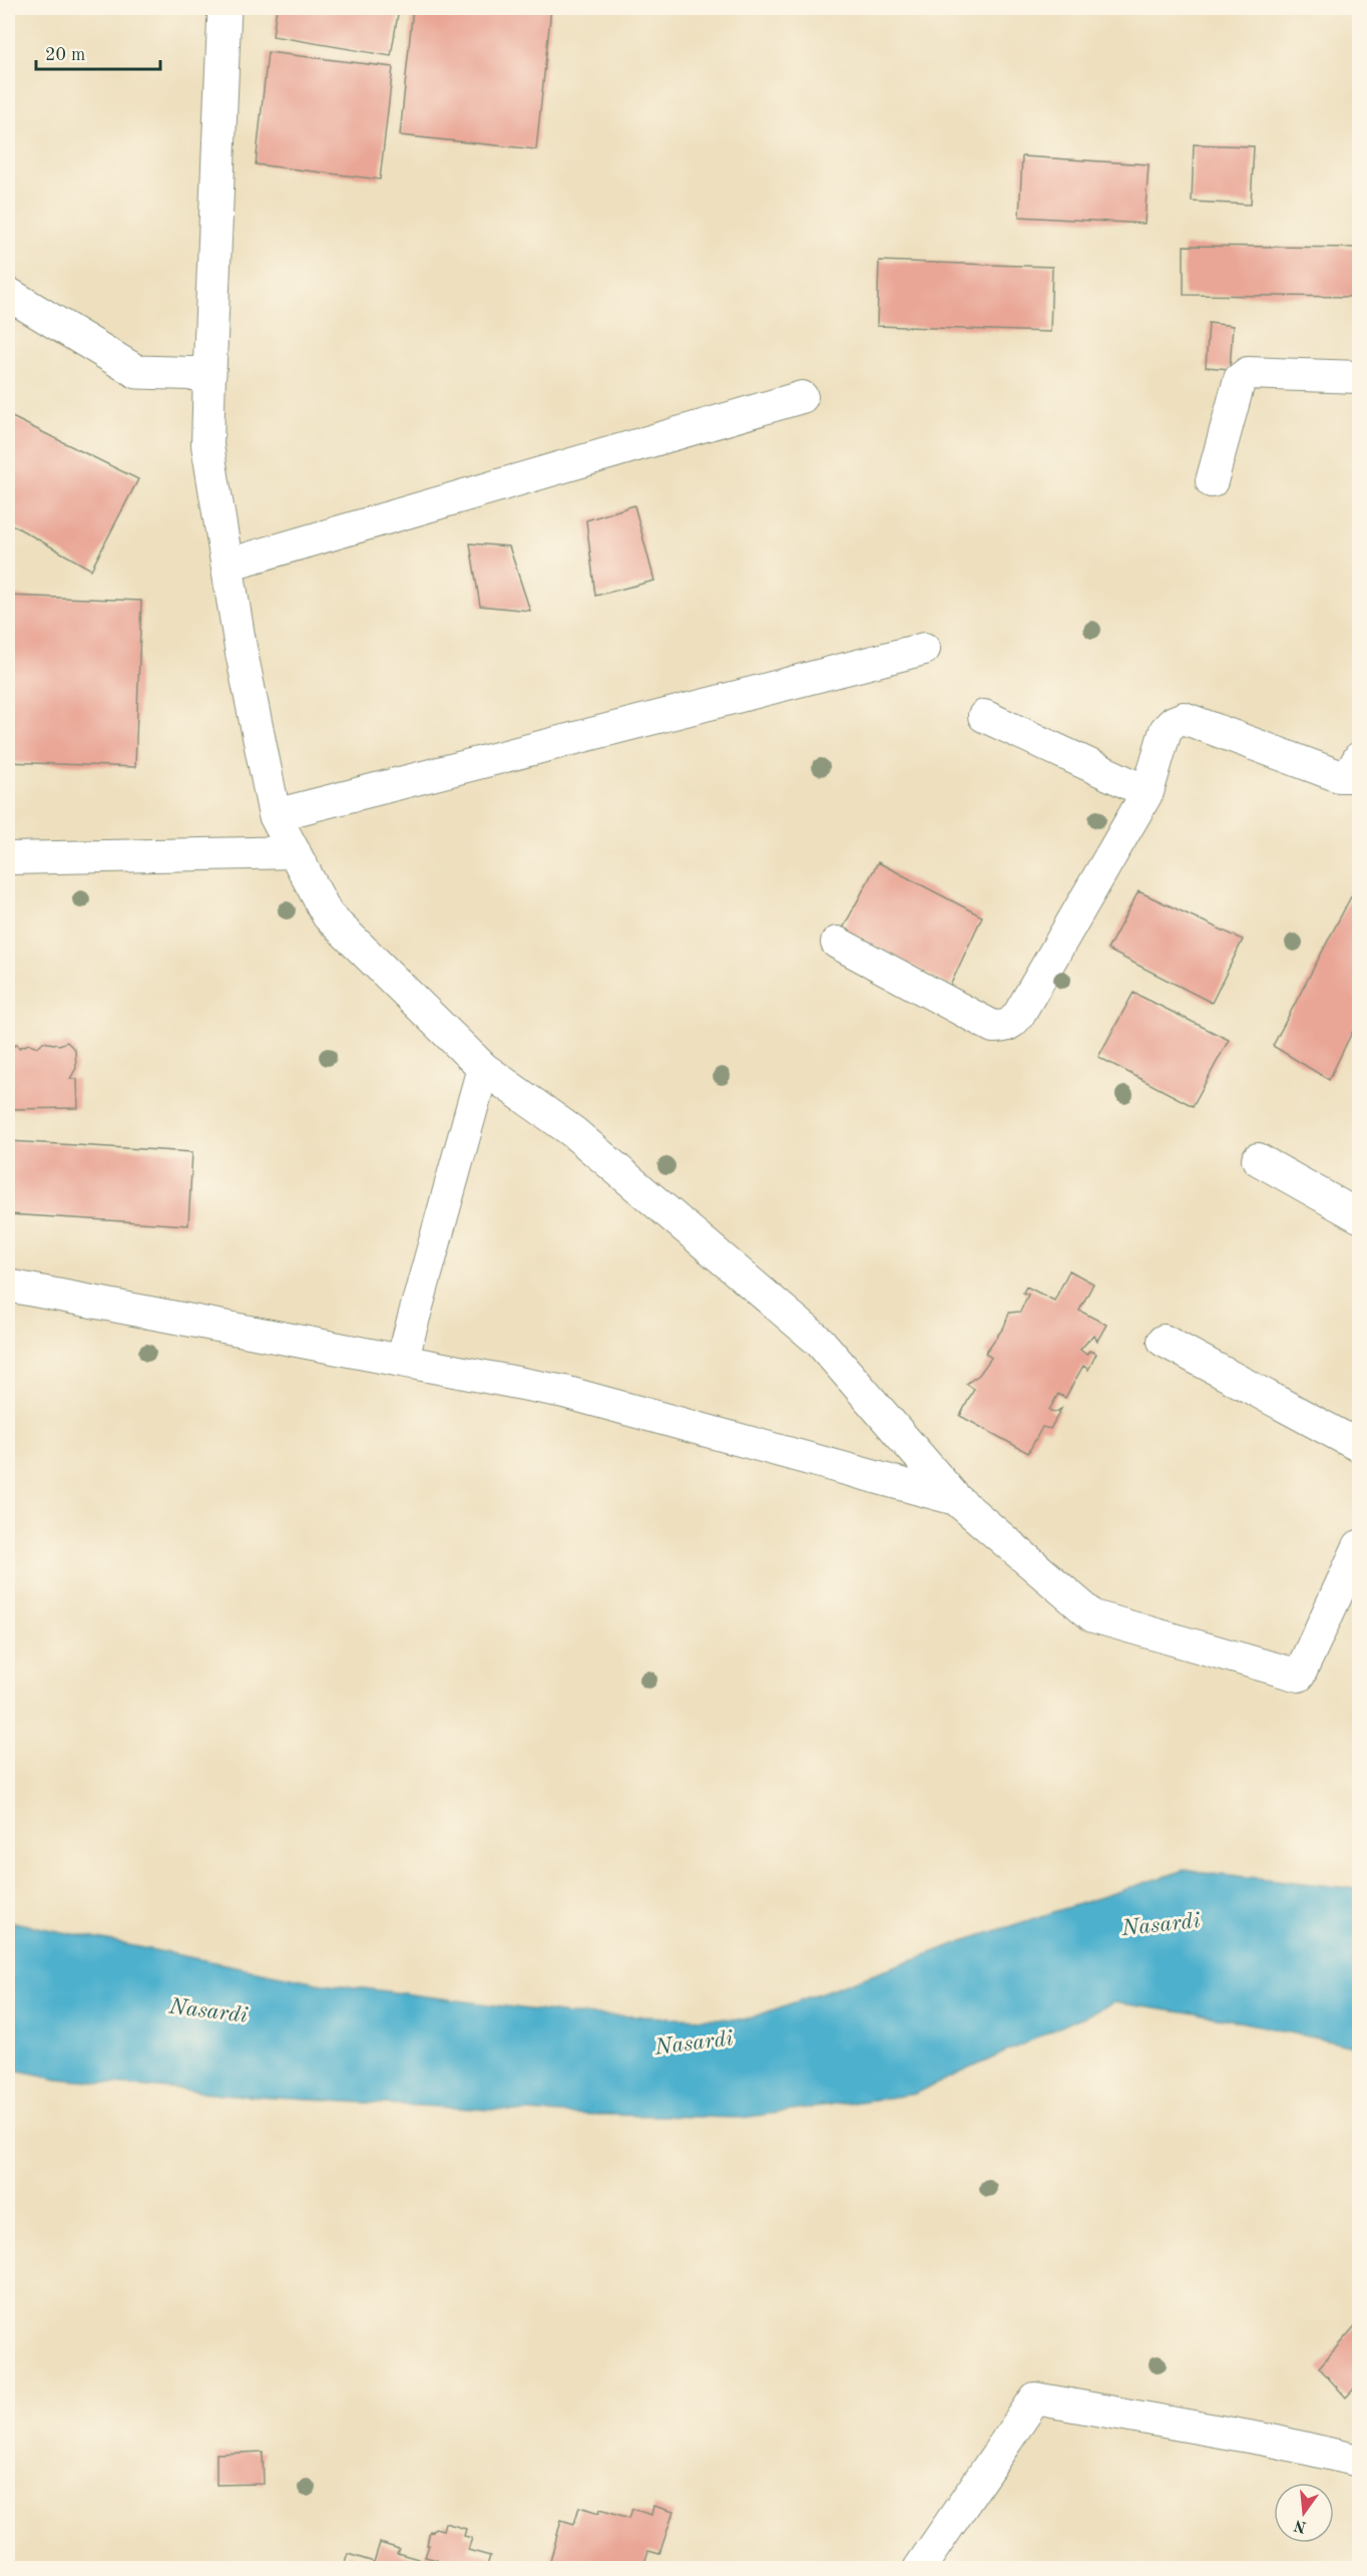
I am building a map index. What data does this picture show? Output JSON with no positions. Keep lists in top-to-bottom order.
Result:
{
  "water": ["Nasardi"],
  "scale_bar": "20 m",
  "north": "bottom"
}
